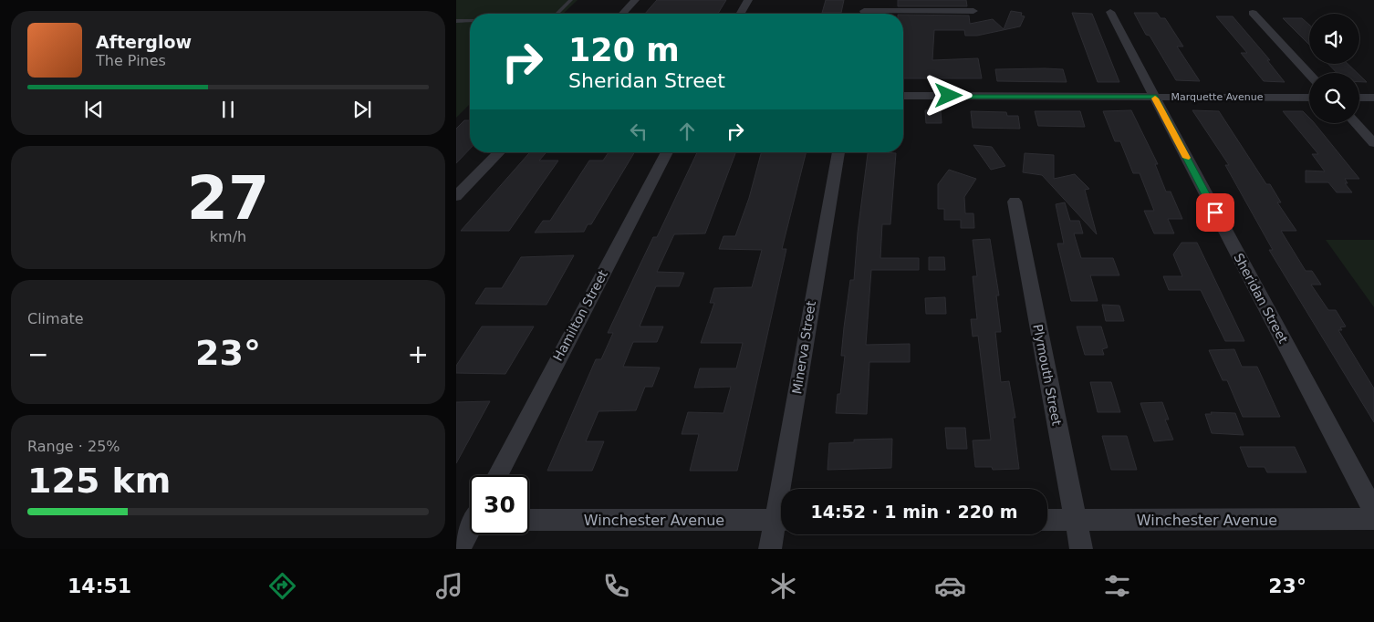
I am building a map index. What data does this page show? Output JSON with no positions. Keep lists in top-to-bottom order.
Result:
{
  "streets": {
    "street": [
      "Marquette Avenue",
      "Sheridan Street",
      "Hamilton Street",
      "Minerva Street",
      "Plymouth Street",
      "Winchester Avenue"
    ]
  },
  "crossings": [
    ["Marquette Avenue", "Sheridan Street"],
    ["Plymouth Street", "Winchester Avenue"]
  ],
  "page": {
    "turn": ["120 m", "Sheridan Street"],
    "song": ["Afterglow", "The Pines"],
    "tile": [
      ["27", "km/h"],
      "Climate",
      ["Range · 25%", "125 km"]
    ],
    "heat": ["−", "23°", "+"],
    "limit": "30",
    "trip": "14:52 · 1 min · 220 m",
    "tabs": ["14:51", "23°"]
  }
}
